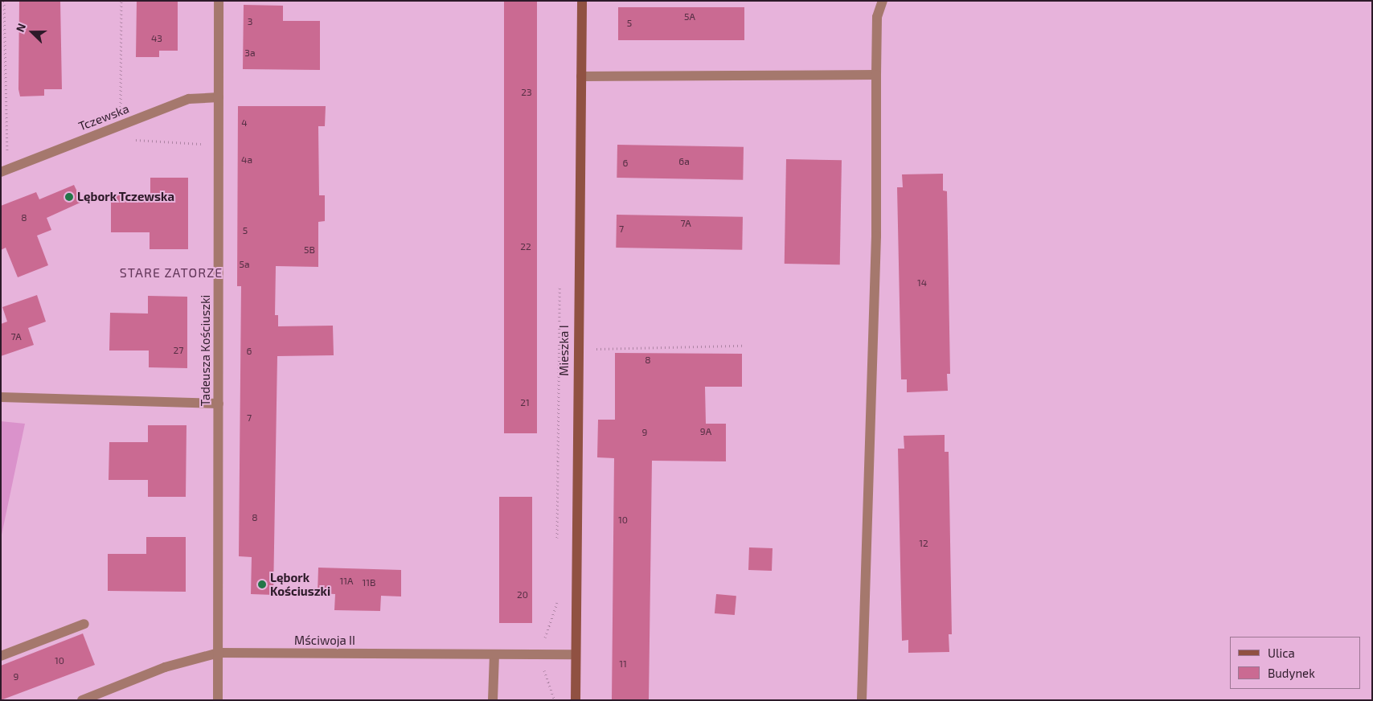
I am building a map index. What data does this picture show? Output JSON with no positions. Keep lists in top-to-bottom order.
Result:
{
  "streets": {
    "street": [
      "Tczewska",
      "Tadeusza Kościuszki",
      "Mieszka I",
      "Mściwoja II"
    ]
  },
  "crossings": [
    ["Tczewska", "Tadeusza Kościuszki"],
    ["Tadeusza Kościuszki", "Mściwoja II"],
    ["Mieszka I", "Mściwoja II"]
  ],
  "districts": ["STARE ZATORZE"],
  "places": ["Lębork Tczewska", "Lębork Kościuszki"],
  "house_numbers": [
    "5A",
    "3",
    "5",
    "43",
    "3a",
    "23",
    "4",
    "4a",
    "6a",
    "6",
    "8",
    "7A",
    "7",
    "5",
    "22",
    "5B",
    "5a",
    "14",
    "7A",
    "27",
    "6",
    "8",
    "21",
    "7",
    "9A",
    "9",
    "8",
    "10",
    "12",
    "11A",
    "11B",
    "20",
    "10",
    "11",
    "9"
  ],
  "legend": ["Ulica", "Budynek"],
  "north": "left"
}
